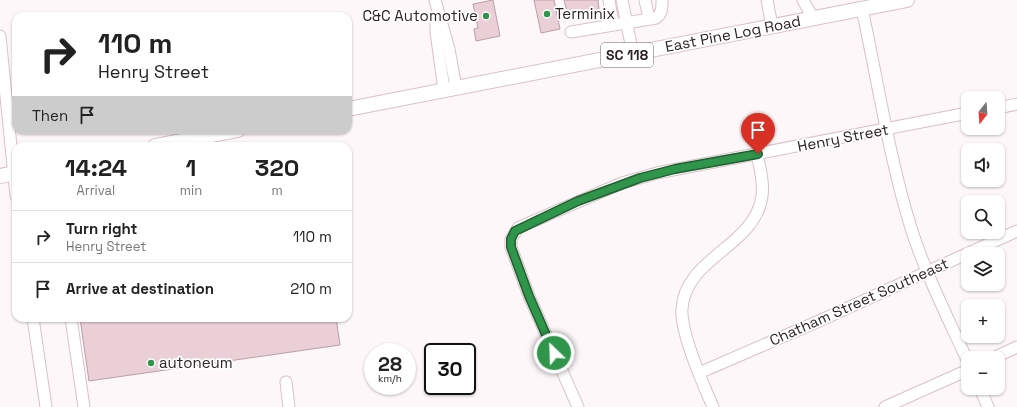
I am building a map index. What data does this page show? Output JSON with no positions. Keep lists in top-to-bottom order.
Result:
{
  "streets": {
    "main road": ["East Pine Log Road", "SC 118"],
    "street": ["Henry Street", "Chatham Street Southeast"]
  },
  "places": ["Terminix", "C&C Automotive", "autoneum"],
  "north": "bottom",
  "page": {
    "turn": ["110 m", "Henry Street"],
    "map_buttons": ["+", "−"],
    "then": "Then",
    "eta": [
      "14:24",
      "Arrival",
      "1",
      "min",
      "320",
      "m"
    ],
    "list": [
      {
        "name": "Turn right",
        "note": "Henry Street",
        "value": "110 m"
      },
      {
        "name": "Arrive at destination",
        "value": "210 m"
      }
    ],
    "speed": "28 km/h",
    "limit": "30"
  }
}
